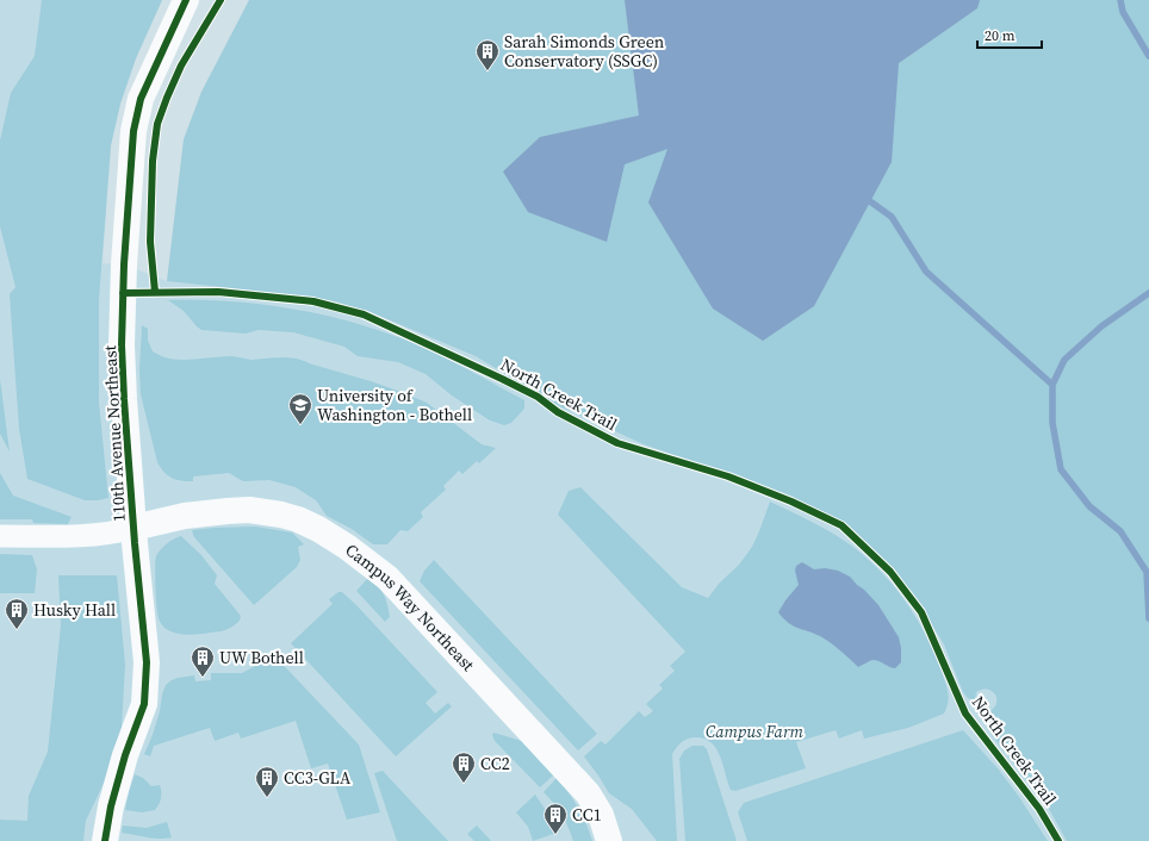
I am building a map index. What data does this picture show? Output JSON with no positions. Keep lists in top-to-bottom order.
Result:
{
  "streets": {
    "street": ["110th Avenue Northeast", "Campus Way Northeast"],
    "cycle path": ["North Creek Trail"]
  },
  "crossings": [
    ["110th Avenue Northeast", "Campus Way Northeast"]
  ],
  "parks": ["Campus Farm"],
  "places": {
    "building": [
      "Sarah Simonds Green Conservatory (SSGC)",
      "Husky Hall",
      "UW Bothell",
      "CC2",
      "CC3-GLA",
      "CC1"
    ],
    "school or university": ["University of Washington - Bothell"]
  },
  "scale_bar": "20 m"
}
